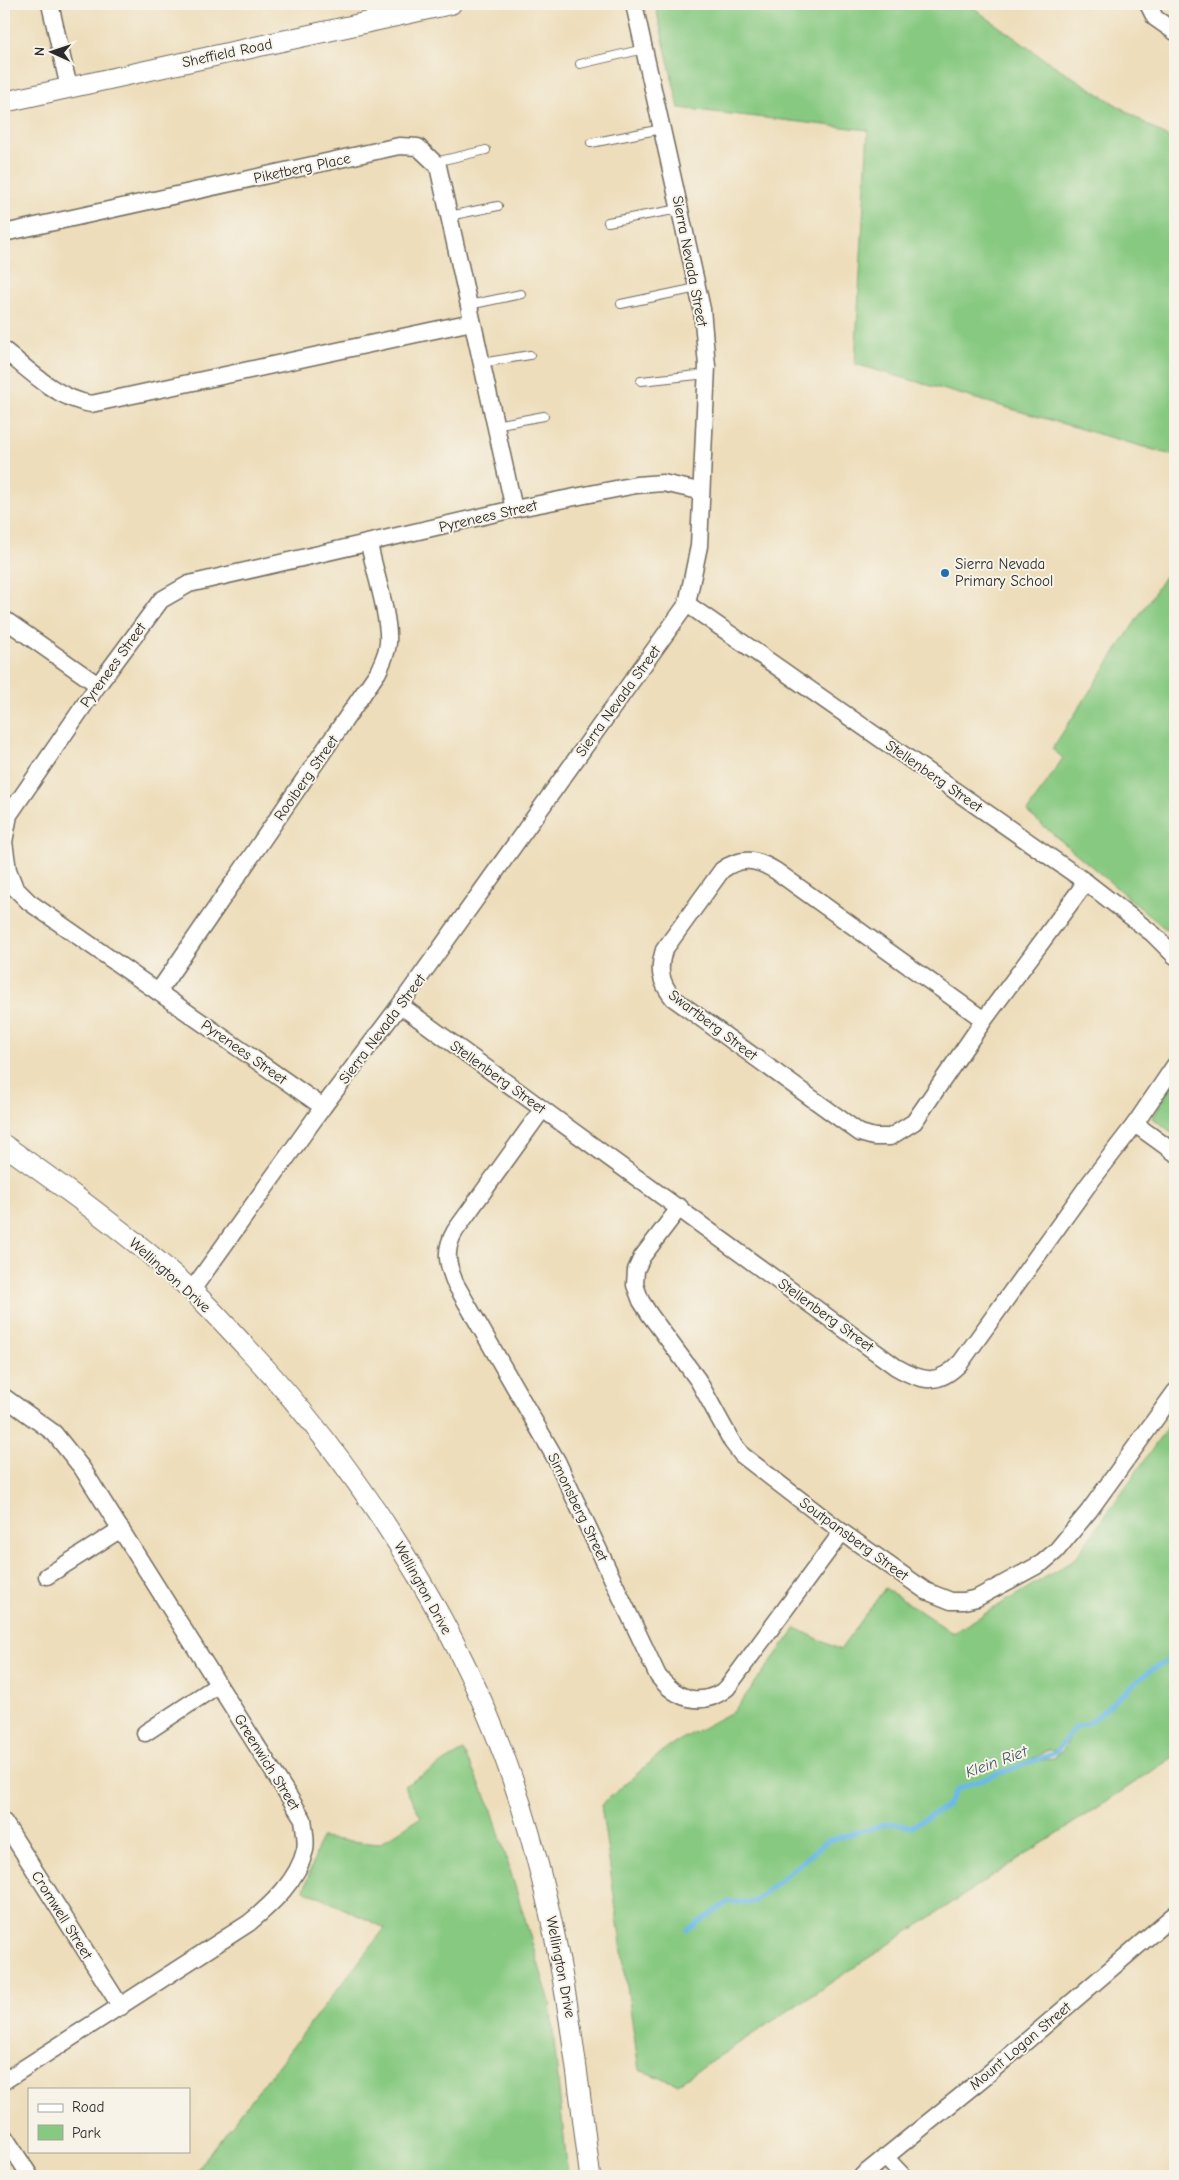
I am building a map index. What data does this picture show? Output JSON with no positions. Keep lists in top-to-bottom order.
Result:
{
  "streets": {
    "street": [
      "Sheffield Road",
      "Piketberg Place",
      "Sierra Nevada Street",
      "Pyrenees Street",
      "Stellenberg Street",
      "Rooiberg Street",
      "Swartberg Street",
      "Wellington Drive",
      "Simonsberg Street",
      "Soutpansberg Street",
      "Greenwich Street",
      "Cromwell Street",
      "Mount Logan Street"
    ]
  },
  "crossings": [
    ["Sierra Nevada Street", "Pyrenees Street"],
    ["Sierra Nevada Street", "Stellenberg Street"],
    ["Sierra Nevada Street", "Wellington Drive"],
    ["Pyrenees Street", "Rooiberg Street"],
    ["Stellenberg Street", "Swartberg Street"],
    ["Stellenberg Street", "Simonsberg Street"],
    ["Stellenberg Street", "Soutpansberg Street"],
    ["Simonsberg Street", "Soutpansberg Street"],
    ["Greenwich Street", "Cromwell Street"]
  ],
  "water": ["Klein Riet"],
  "places": ["Sierra Nevada Primary School"],
  "legend": ["Road", "Park"],
  "north": "left"
}
